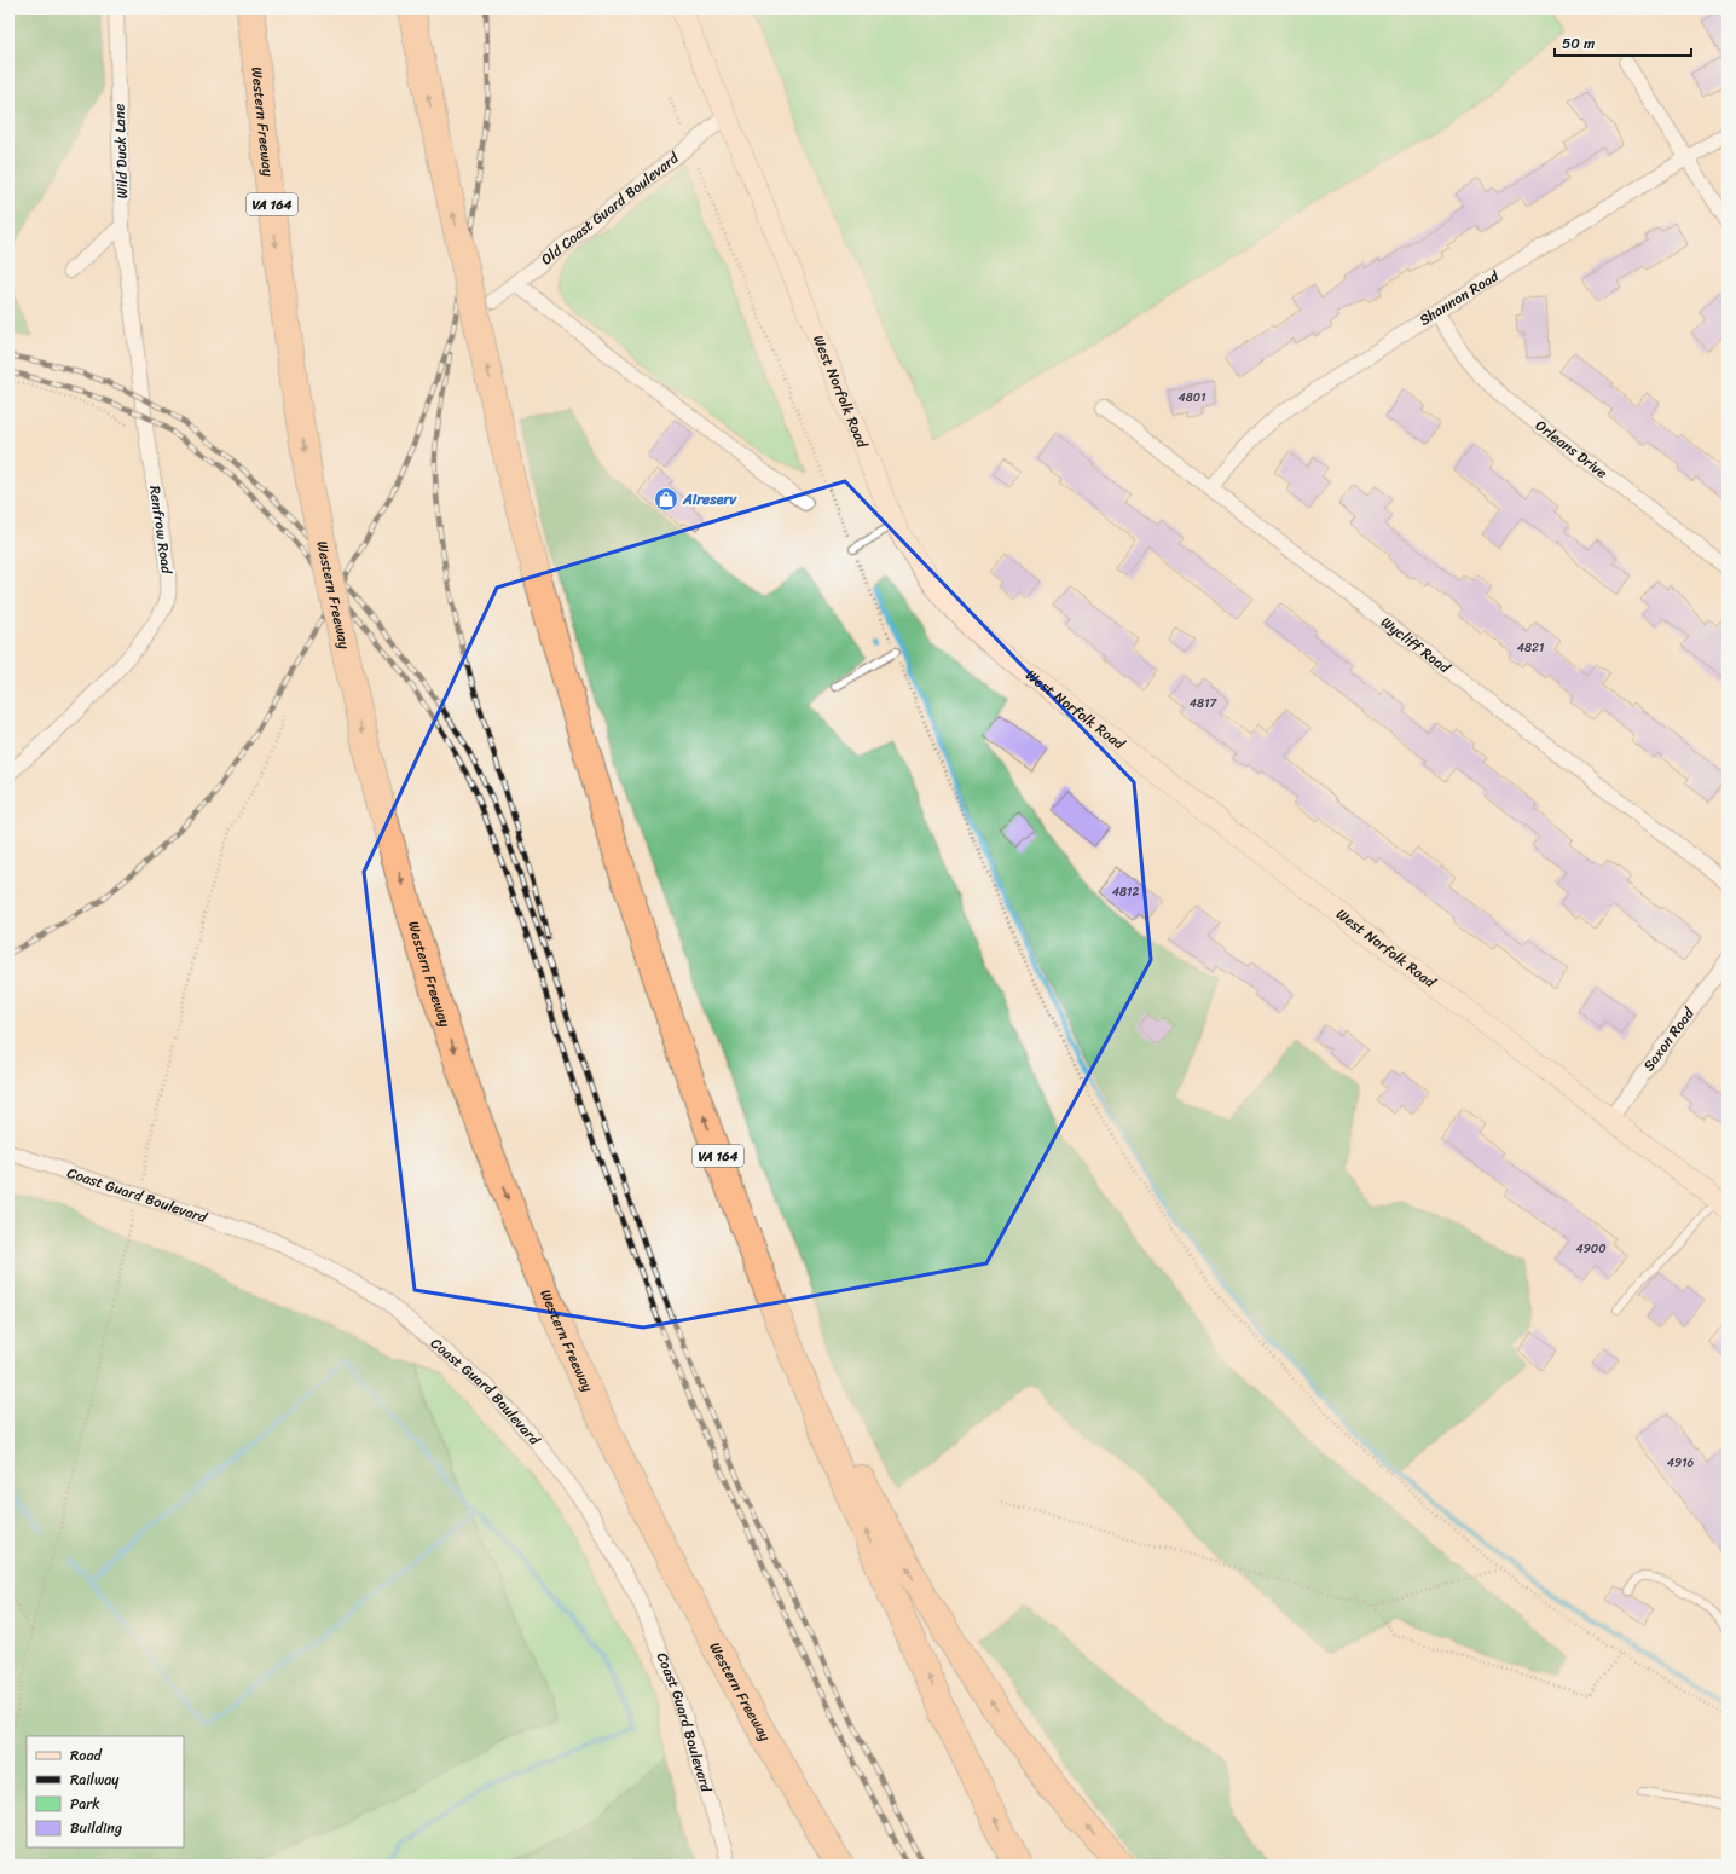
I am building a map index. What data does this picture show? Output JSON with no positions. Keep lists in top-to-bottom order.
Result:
{
  "streets": {
    "highway": ["Western Freeway", "VA 164"],
    "street": [
      "Wild Duck Lane",
      "Old Coast Guard Boulevard",
      "Shannon Road",
      "West Norfolk Road",
      "Orleans Drive",
      "Renfrow Road",
      "Wycliff Road",
      "Saxon Road",
      "Coast Guard Boulevard"
    ]
  },
  "crossings": [
    ["Wild Duck Lane", "Renfrow Road"],
    ["Old Coast Guard Boulevard", "West Norfolk Road"],
    ["Shannon Road", "Orleans Drive"],
    ["Shannon Road", "Wycliff Road"],
    ["West Norfolk Road", "Saxon Road"]
  ],
  "places": {
    "shop": ["Aireserv"]
  },
  "house_numbers": [
    "4801",
    "4821",
    "4817",
    "4812",
    "4900",
    "4916"
  ],
  "legend": [
    "Road",
    "Railway",
    "Park",
    "Building"
  ],
  "scale_bar": "50 m"
}
